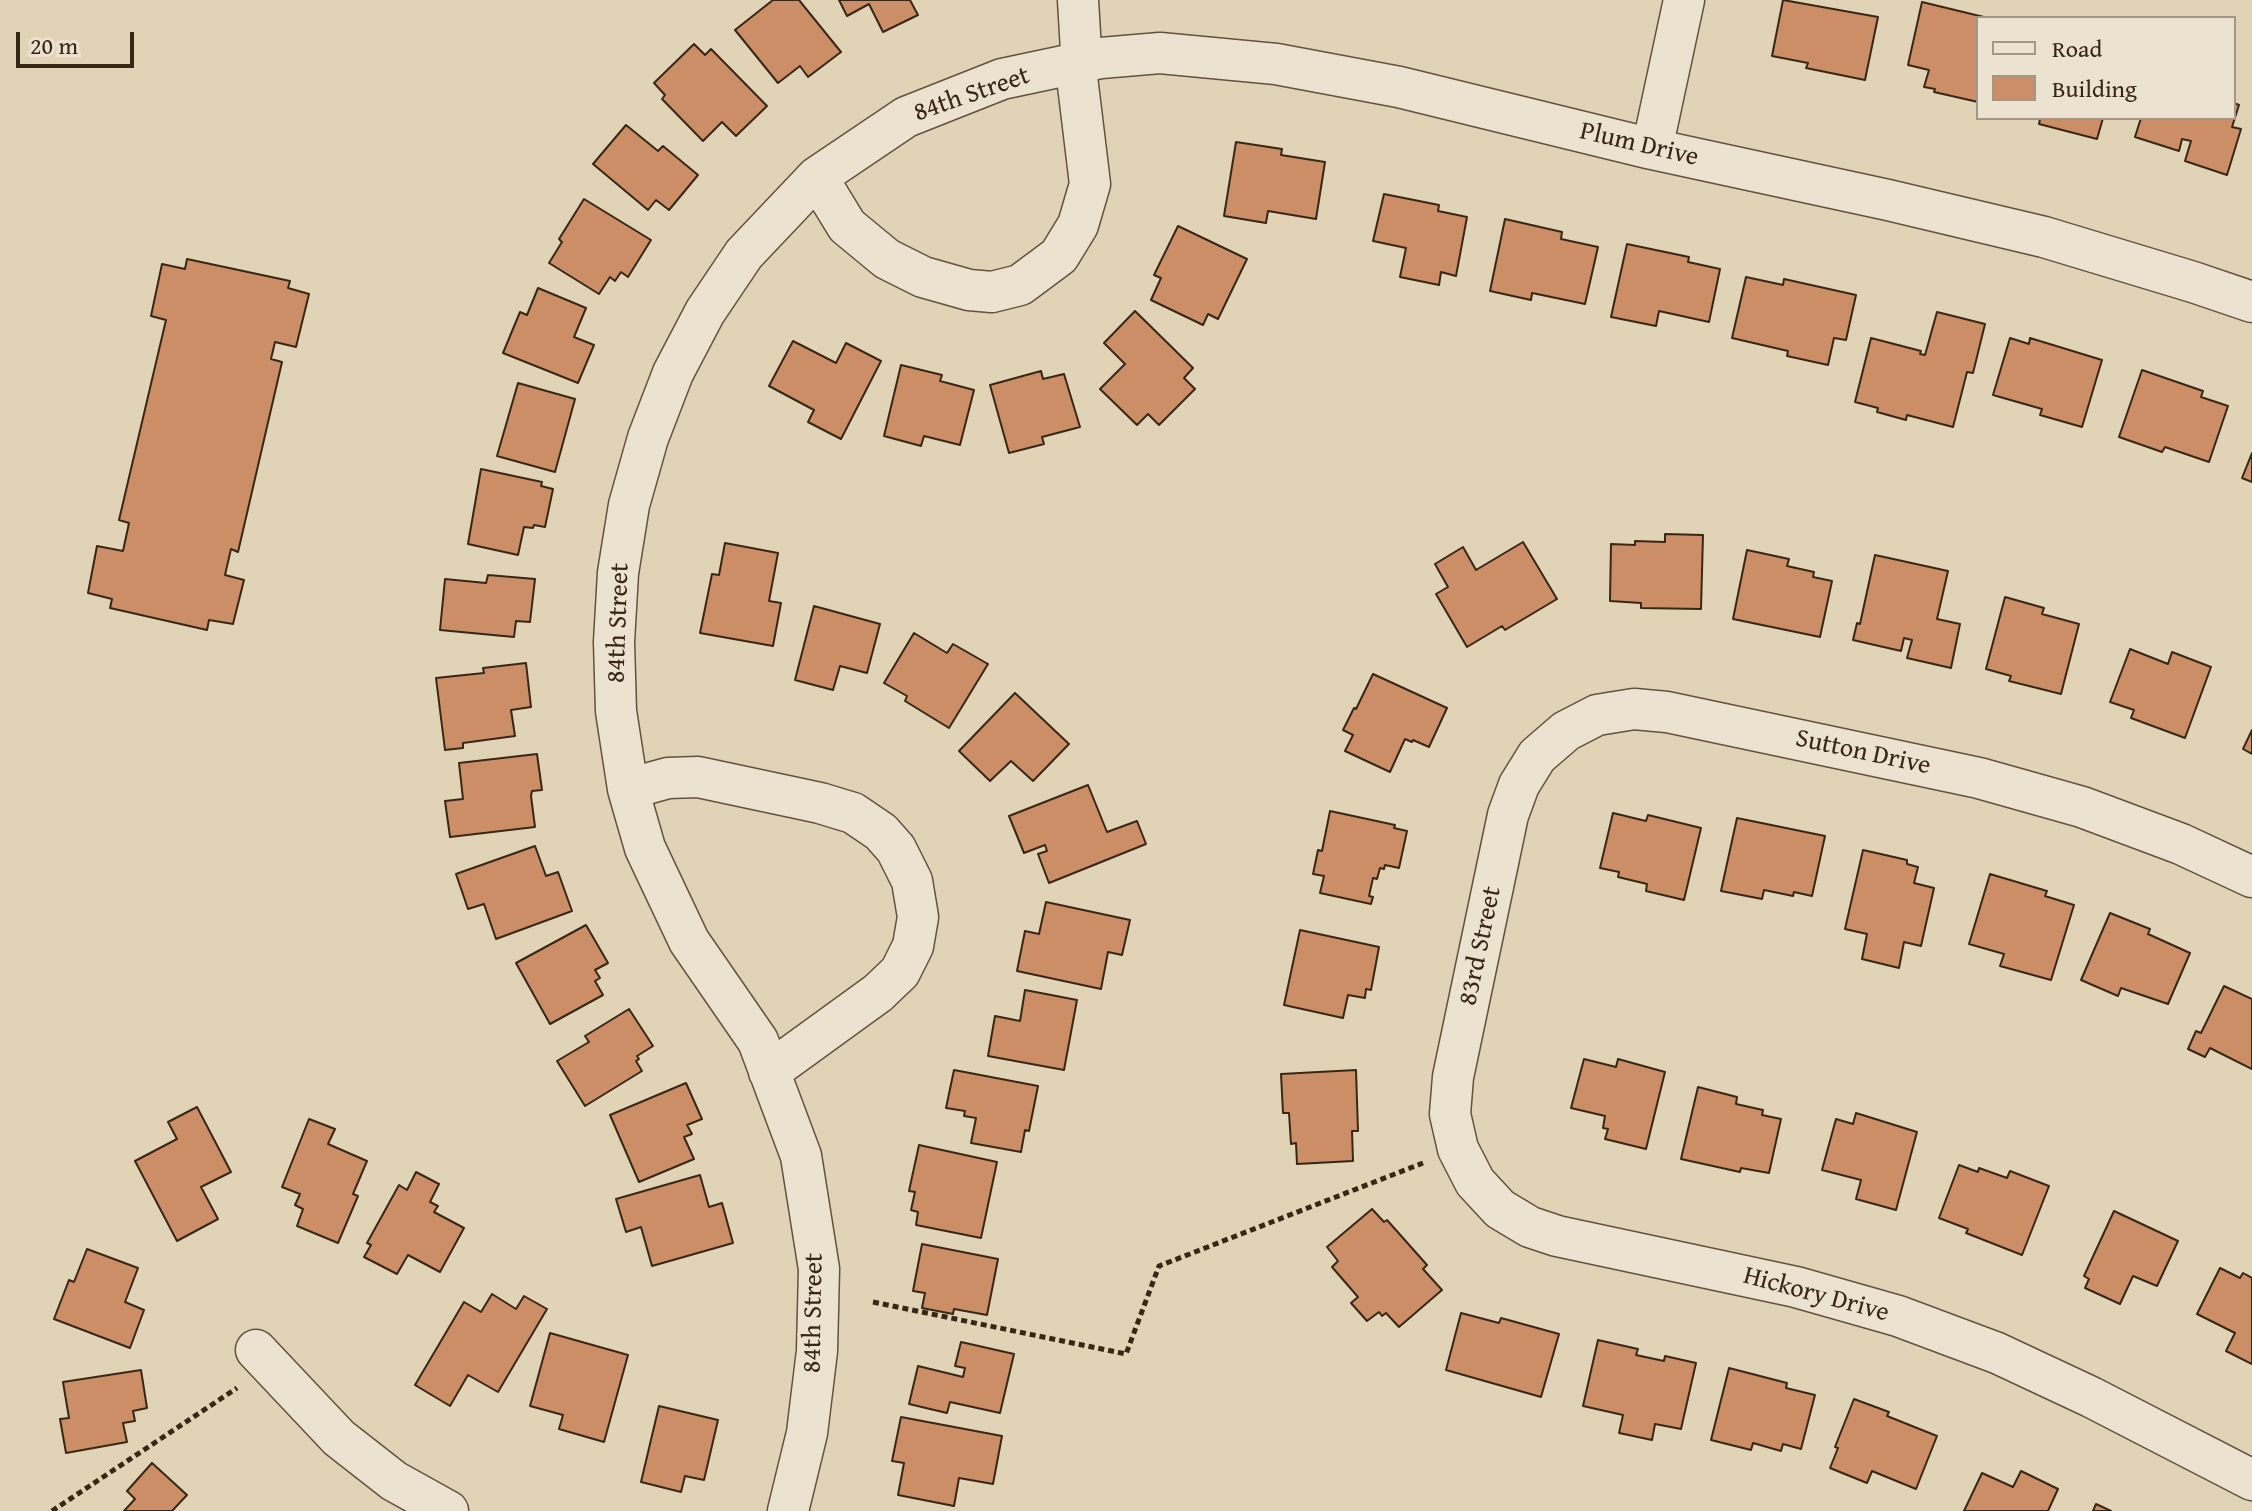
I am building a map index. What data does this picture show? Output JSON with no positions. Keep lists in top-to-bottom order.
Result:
{
  "streets": {
    "street": [
      "84th Street",
      "Plum Drive",
      "Sutton Drive",
      "83rd Street",
      "Hickory Drive"
    ]
  },
  "crossings": [
    ["84th Street", "Plum Drive"],
    ["Sutton Drive", "83rd Street"],
    ["83rd Street", "Hickory Drive"]
  ],
  "legend": ["Road", "Building"],
  "scale_bar": "20 m"
}
